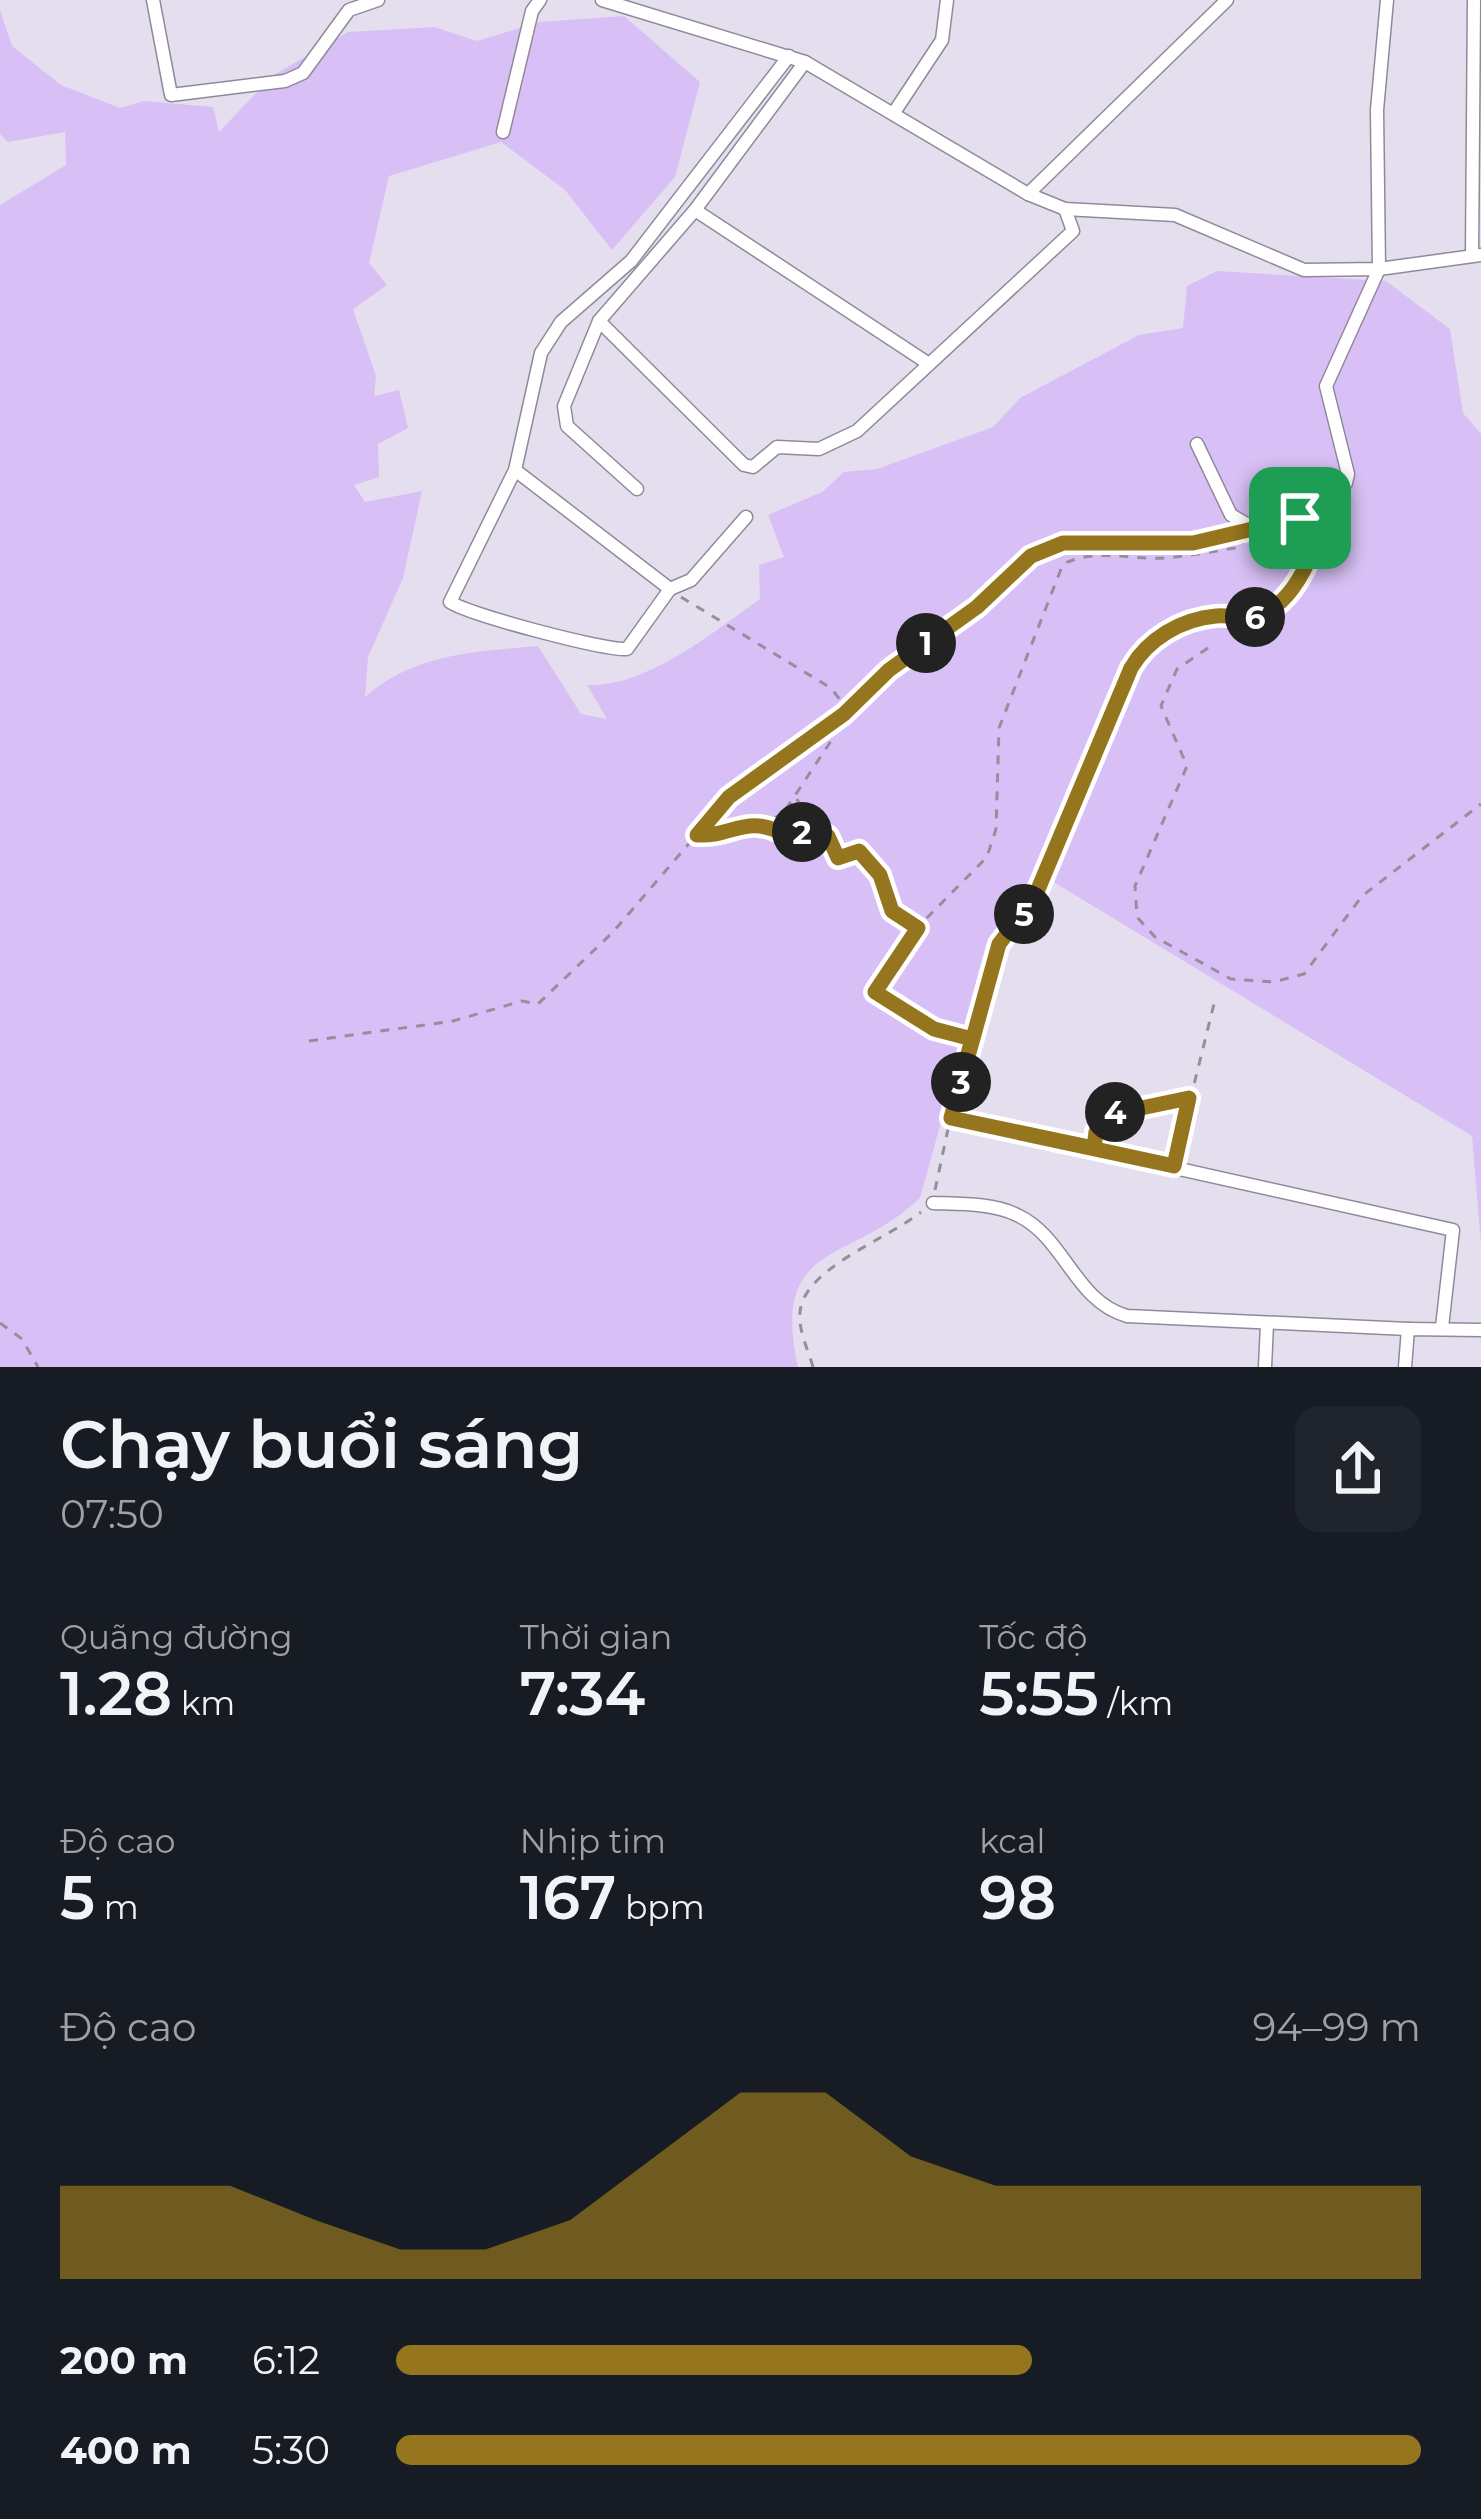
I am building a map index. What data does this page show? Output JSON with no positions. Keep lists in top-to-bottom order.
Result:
{
  "page": {
    "pins": [
      "6",
      "1",
      "2",
      "5",
      "3",
      "4"
    ],
    "heading": ["Chạy buổi sáng", "07:50"],
    "stats": [
      ["Quãng đường", "1.28 km"],
      ["Thời gian", "7:34"],
      ["Tốc độ", "5:55 /km"],
      ["Độ cao", "5 m"],
      ["Nhịp tim", "167 bpm"],
      ["kcal", "98"]
    ],
    "chart": ["Độ cao", "94–99 m"],
    "list": [
      {
        "name": "200 m",
        "note": "6:12"
      },
      {
        "name": "400 m",
        "note": "5:30"
      }
    ]
  }
}
